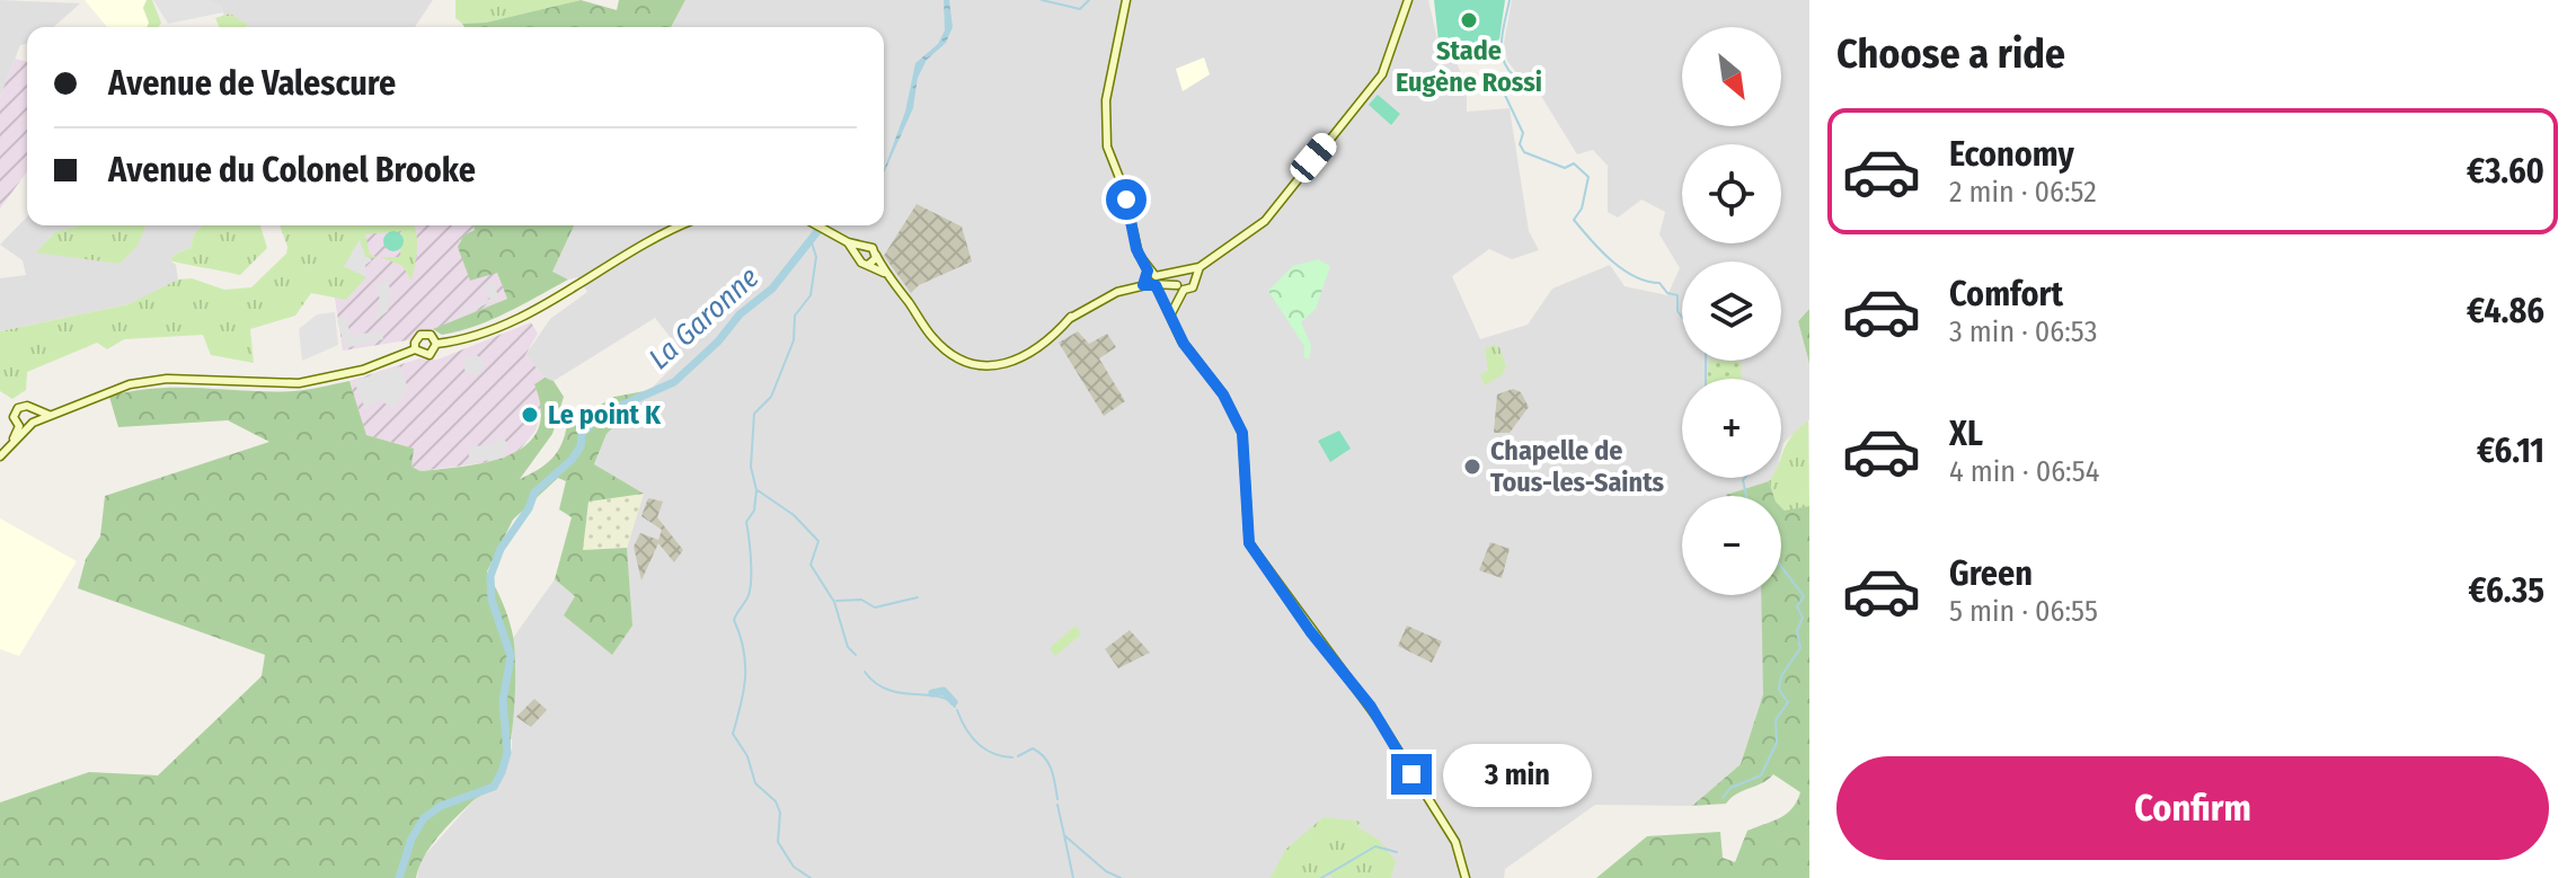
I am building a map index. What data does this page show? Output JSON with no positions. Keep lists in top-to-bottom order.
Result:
{
  "water": ["La Garonne"],
  "places": ["Stade Eugène Rossi", "Le point K", "Chapelle de Tous-les-Saints"],
  "north": "bottom right",
  "page": {
    "heading": "Choose a ride",
    "map_buttons": ["+", "−"],
    "banner": ["Avenue de Valescure", "Avenue du Colonel Brooke"],
    "list": [
      {
        "name": "Economy",
        "note": "2 min · 06:52",
        "value": "€3.60"
      },
      {
        "name": "Comfort",
        "note": "3 min · 06:53",
        "value": "€4.86"
      },
      {
        "name": "XL",
        "note": "4 min · 06:54",
        "value": "€6.11"
      },
      {
        "name": "Green",
        "note": "5 min · 06:55",
        "value": "€6.35"
      }
    ],
    "buttons": "Confirm",
    "bubble": "3 min"
  }
}
